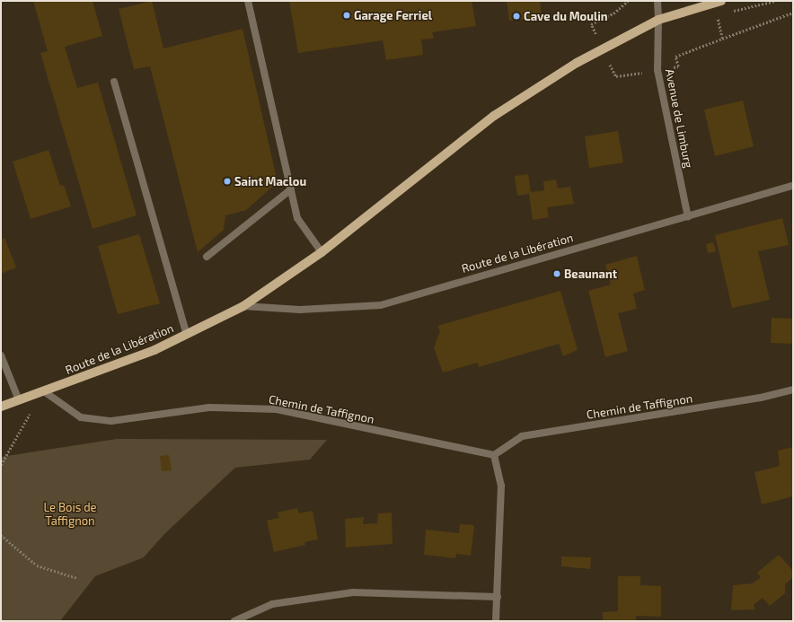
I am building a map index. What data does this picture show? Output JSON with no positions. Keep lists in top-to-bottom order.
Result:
{
  "streets": {
    "main road": ["Route de la Libération"],
    "street": ["Avenue de Limburg", "Chemin de Taffignon"]
  },
  "crossings": [
    ["Avenue de Limburg", "Route de la Libération"],
    ["Route de la Libération", "Chemin de Taffignon"]
  ],
  "parks": ["Le Bois de Taffignon"],
  "places": [
    "Garage Ferriel",
    "Cave du Moulin",
    "Saint Maclou",
    "Beaunant"
  ]
}
